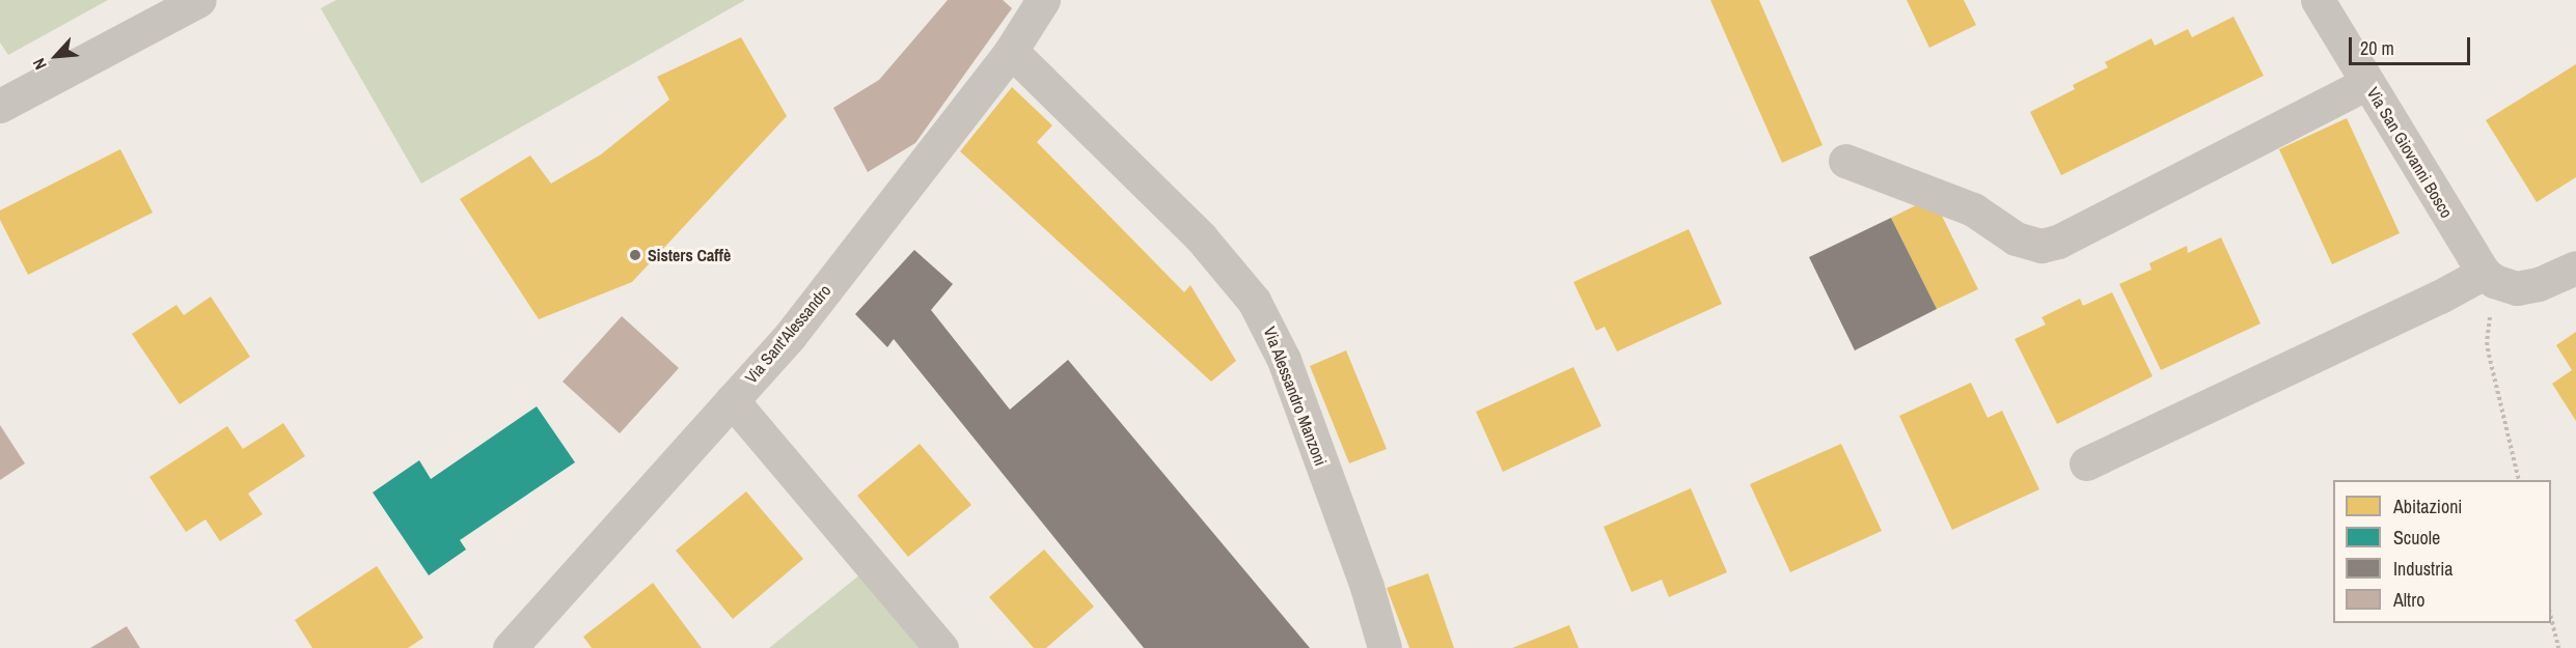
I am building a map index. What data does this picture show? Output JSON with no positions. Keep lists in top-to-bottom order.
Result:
{
  "streets": {
    "street": ["Via San Giovanni Bosco", "Via Sant'Alessandro", "Via Alessandro Manzoni"]
  },
  "crossings": [
    ["Via Sant'Alessandro", "Via Alessandro Manzoni"]
  ],
  "places": ["Sisters Caffè"],
  "legend": [
    "Abitazioni",
    "Scuole",
    "Industria",
    "Altro"
  ],
  "scale_bar": "20 m",
  "north": "bottom left"
}
